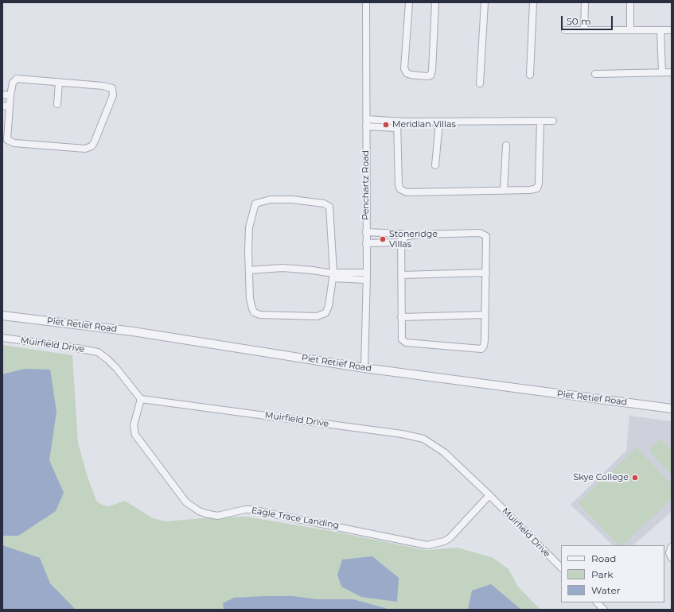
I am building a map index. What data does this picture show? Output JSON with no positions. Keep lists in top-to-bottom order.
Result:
{
  "streets": {
    "street": [
      "Penchartz Road",
      "Piet Retief Road",
      "Muirfield Drive",
      "Eagle Trace Landing"
    ]
  },
  "crossings": [
    ["Penchartz Road", "Piet Retief Road"],
    ["Muirfield Drive", "Eagle Trace Landing"]
  ],
  "places": ["Meridian Villas", "Stoneridge Villas", "Skye College"],
  "legend": ["Road", "Park", "Water"],
  "scale_bar": "50 m"
}
